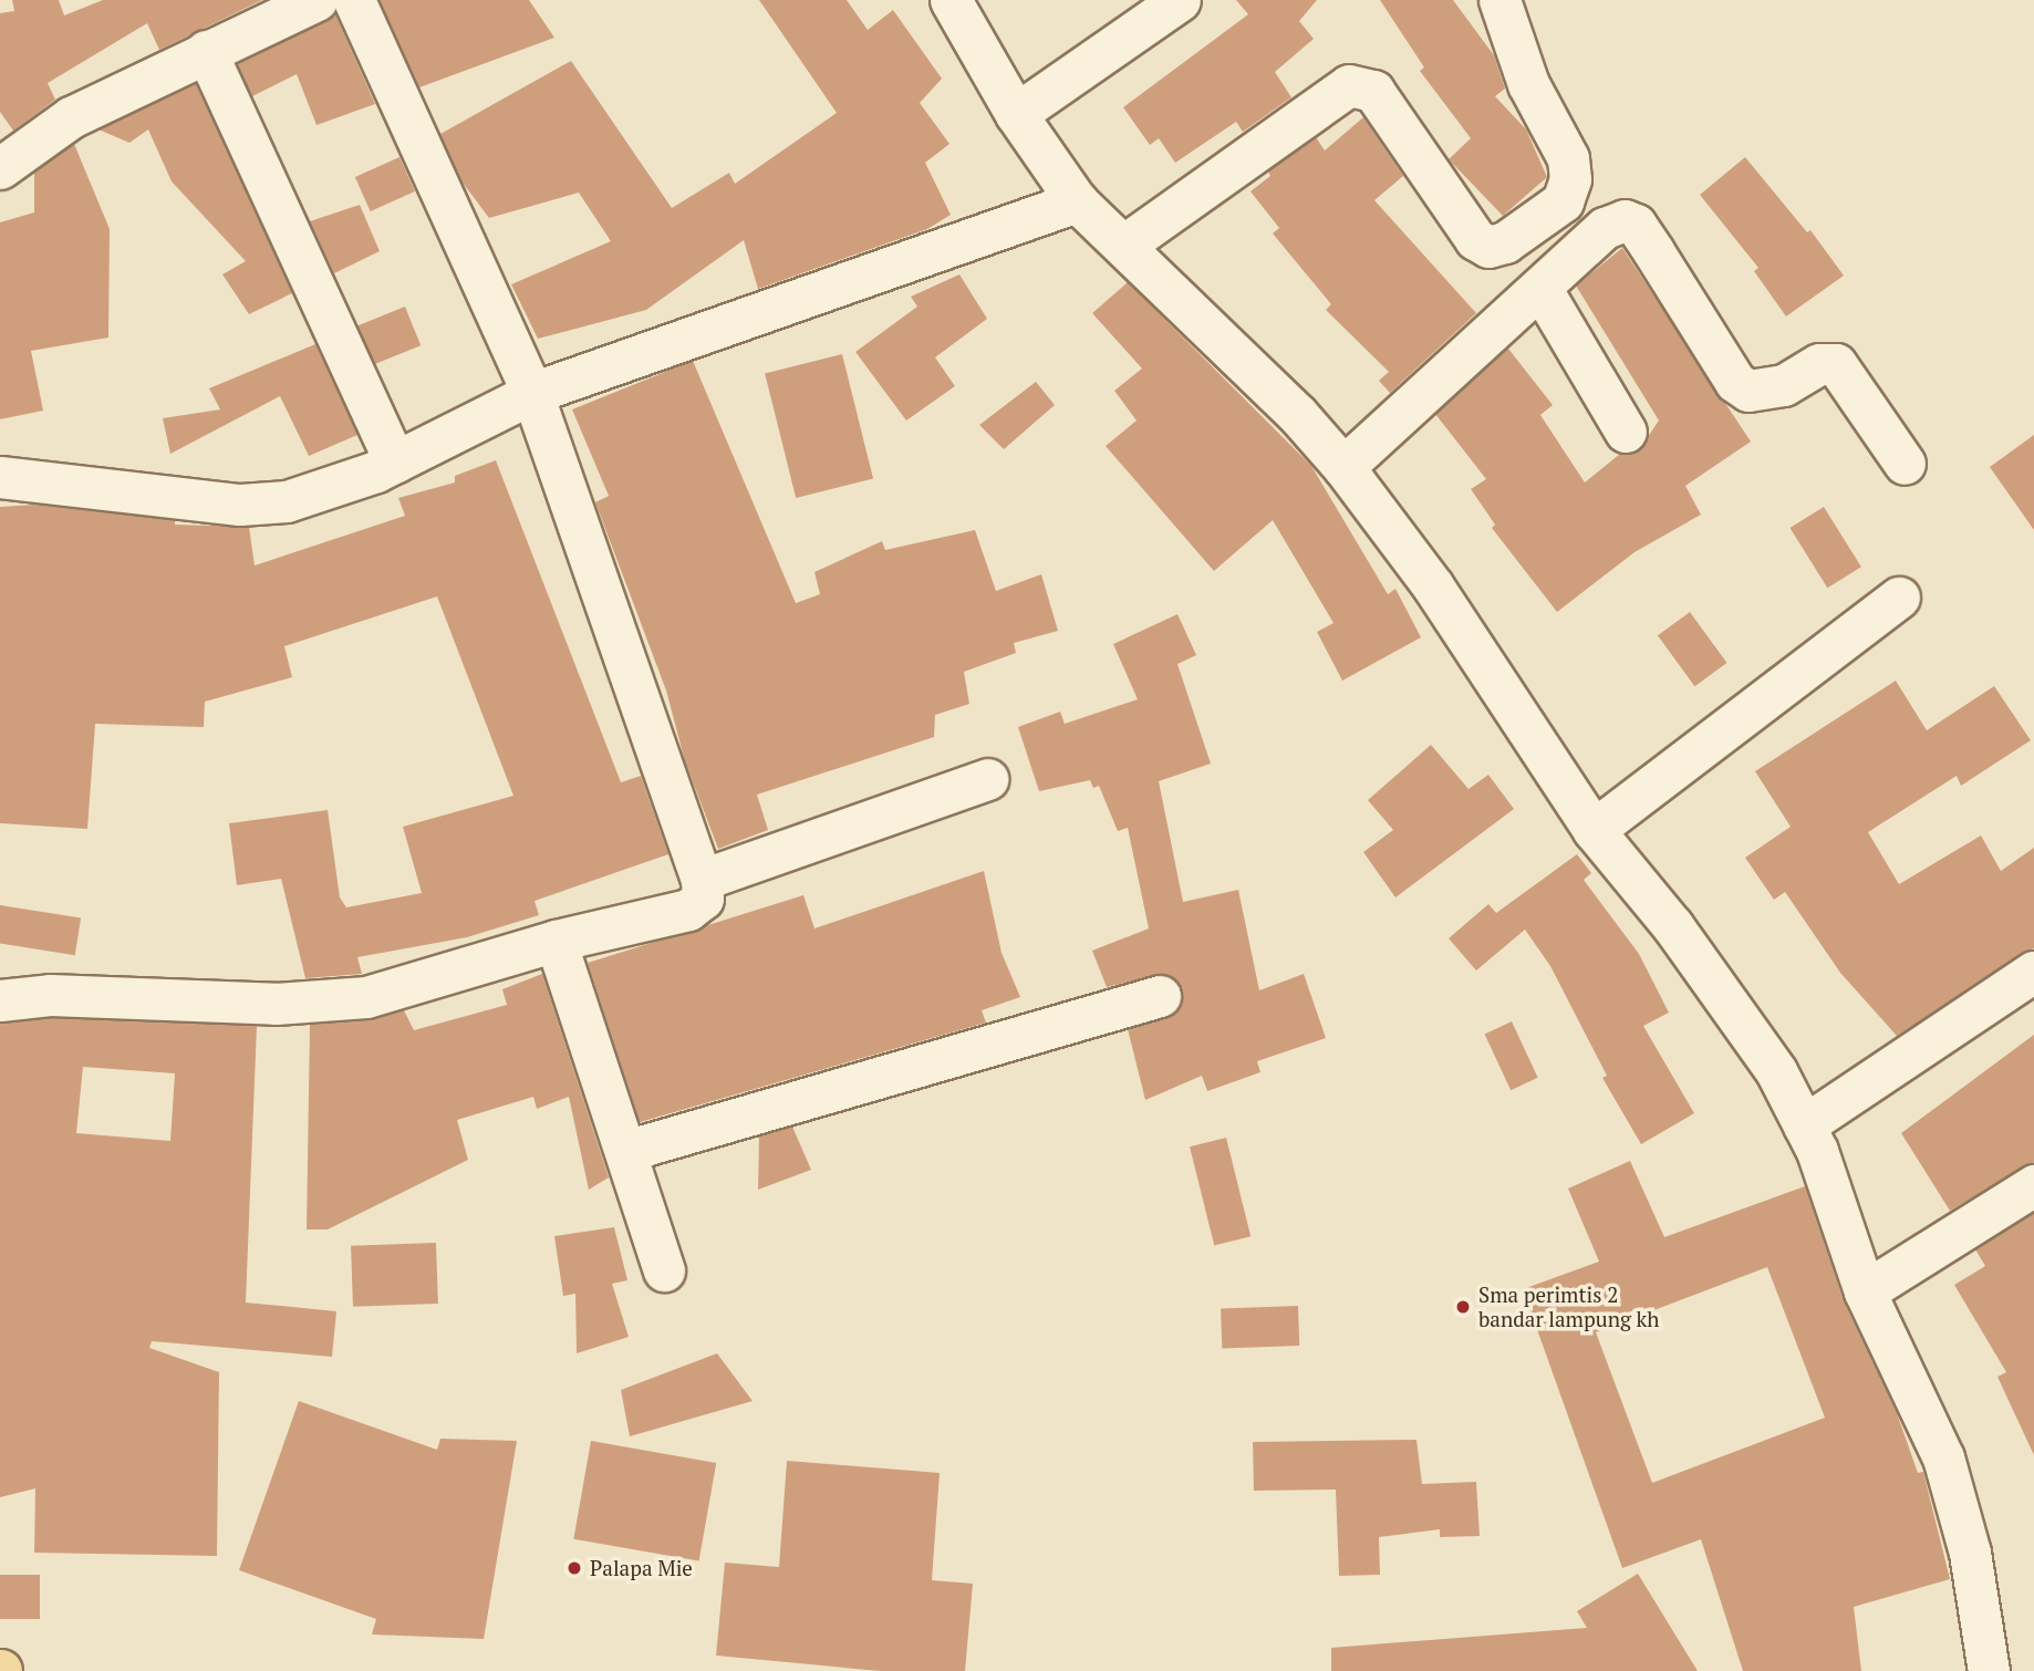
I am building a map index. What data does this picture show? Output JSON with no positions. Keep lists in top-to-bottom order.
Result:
{
  "places": ["Sma perimtis 2 bandar lampung kh", "Palapa Mie"]
}
